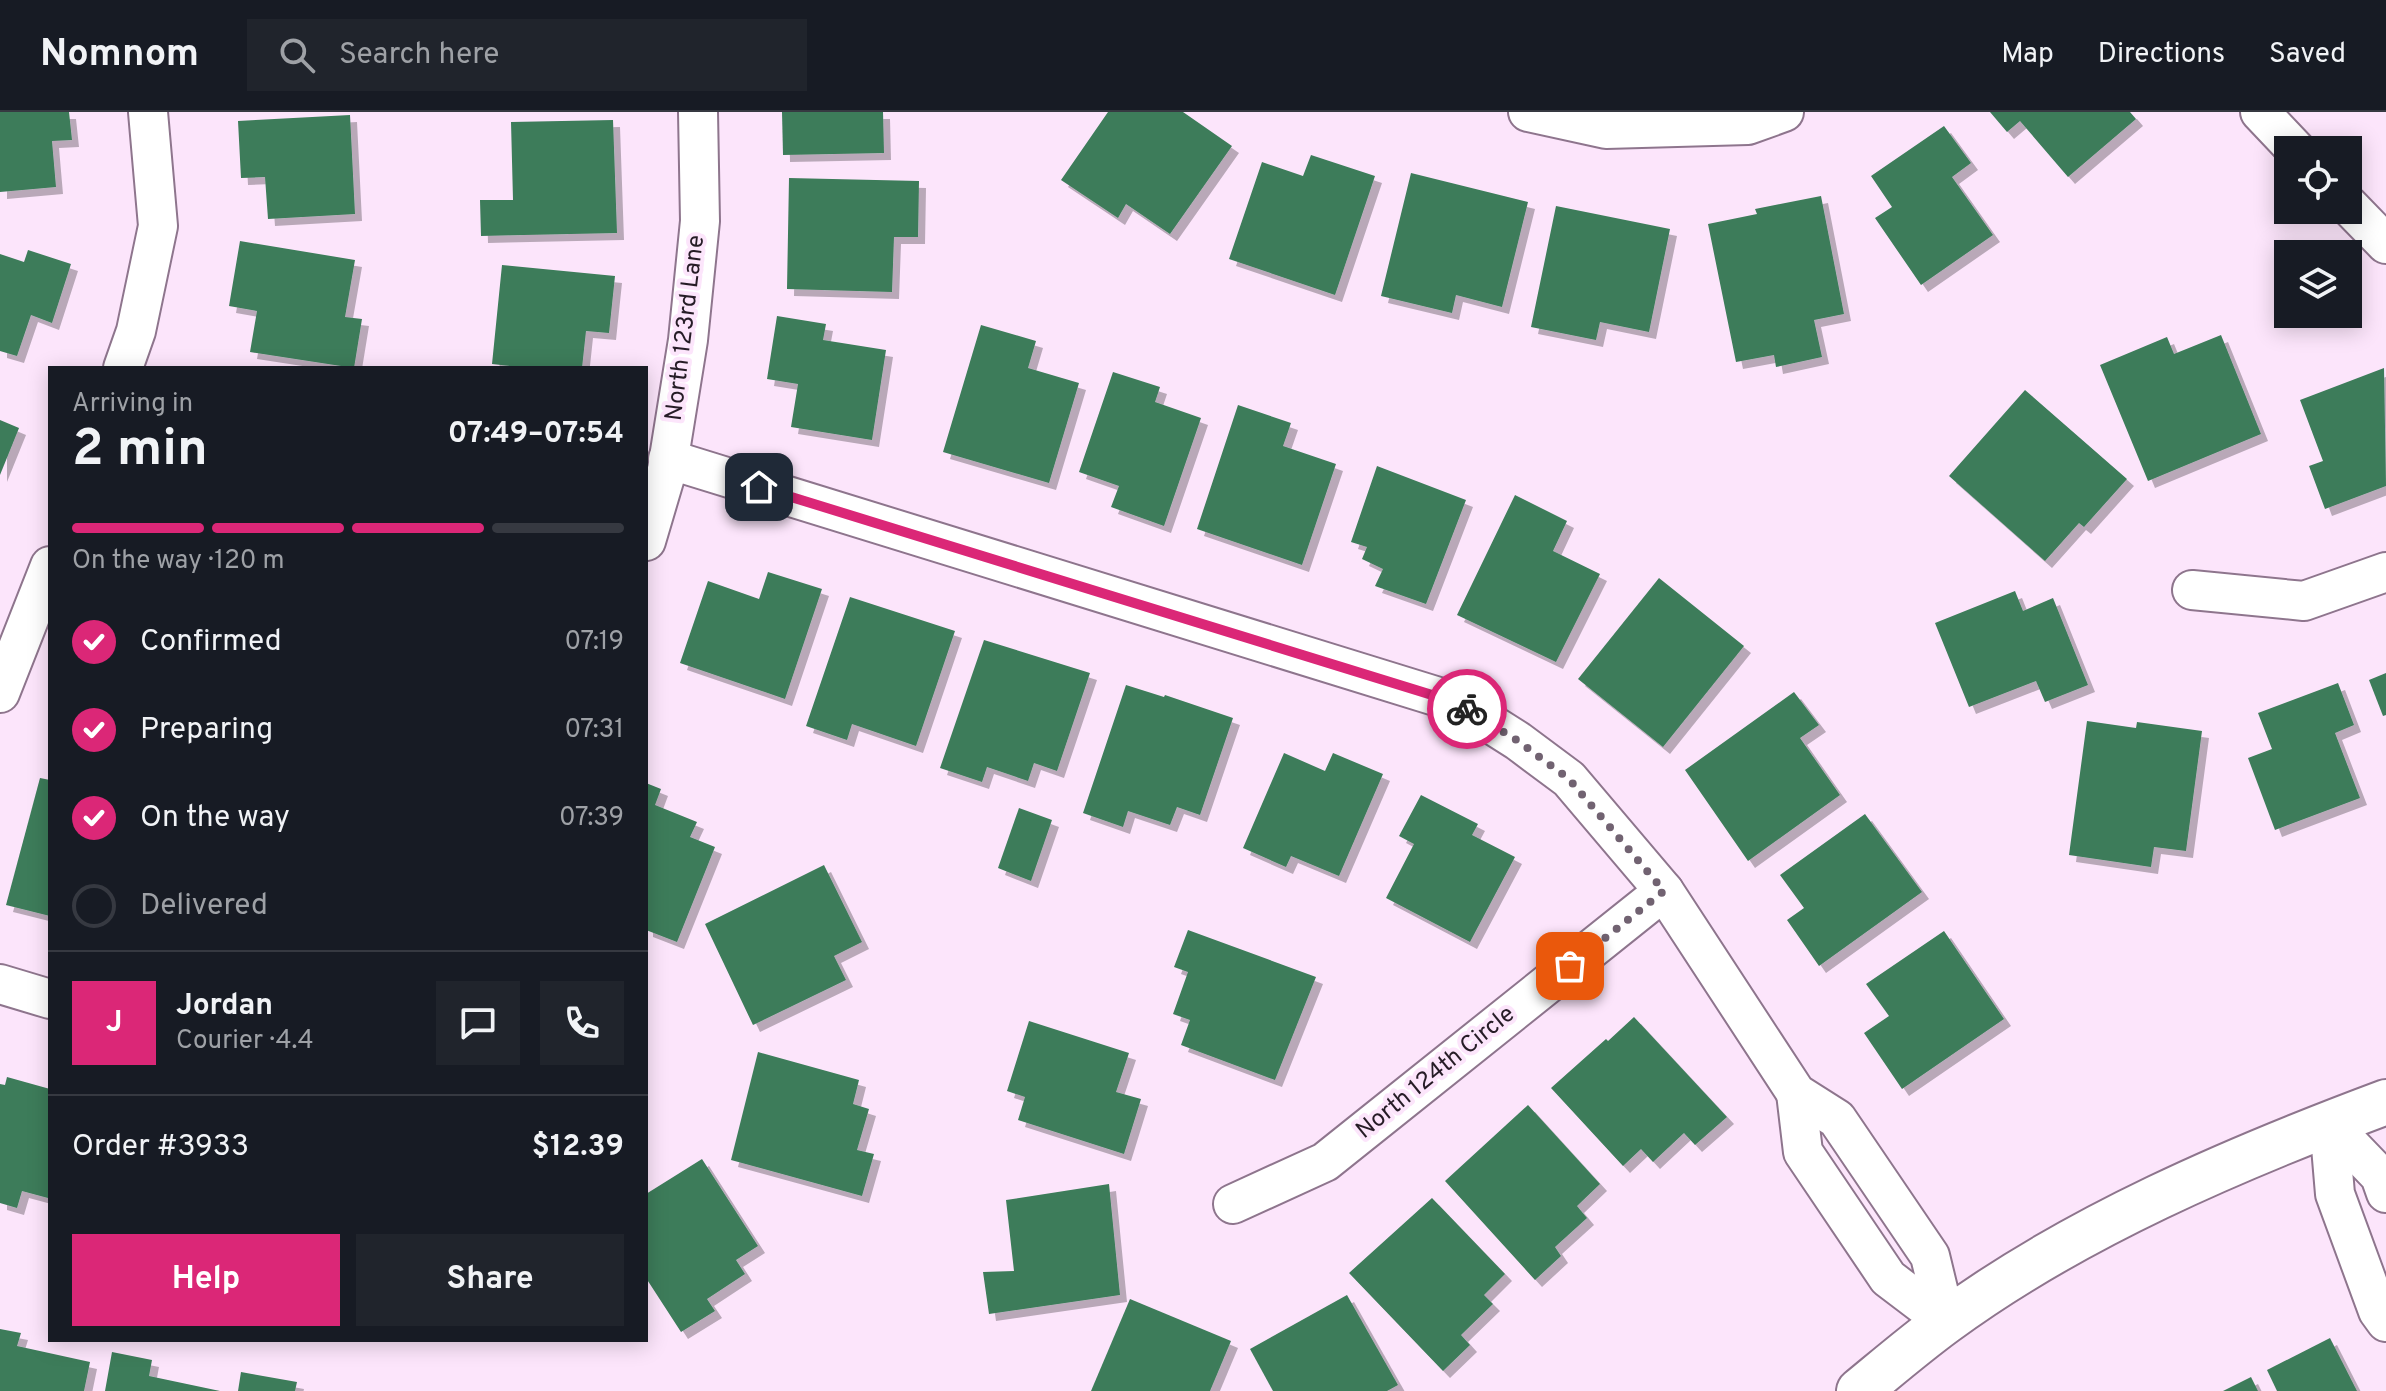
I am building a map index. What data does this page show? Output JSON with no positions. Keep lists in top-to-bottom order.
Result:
{
  "streets": {
    "street": ["North 123rd Lane", "North 124th Circle"]
  },
  "page": {
    "header": "Nomnom",
    "search": "Search here",
    "nav": ["Map", "Directions", "Saved"],
    "heading": ["2 min", "Arriving in", "07:49–07:54"],
    "panel": [
      "Jordan",
      "Courier · 4.4",
      "Order #3933",
      "$12.39"
    ],
    "bar": "On the way · 120 m",
    "list": [
      ["Confirmed", "07:19"],
      ["Preparing", "07:31"],
      ["On the way", "07:39"],
      "Delivered"
    ],
    "round": "J",
    "buttons": ["Help", "Share"]
  }
}
